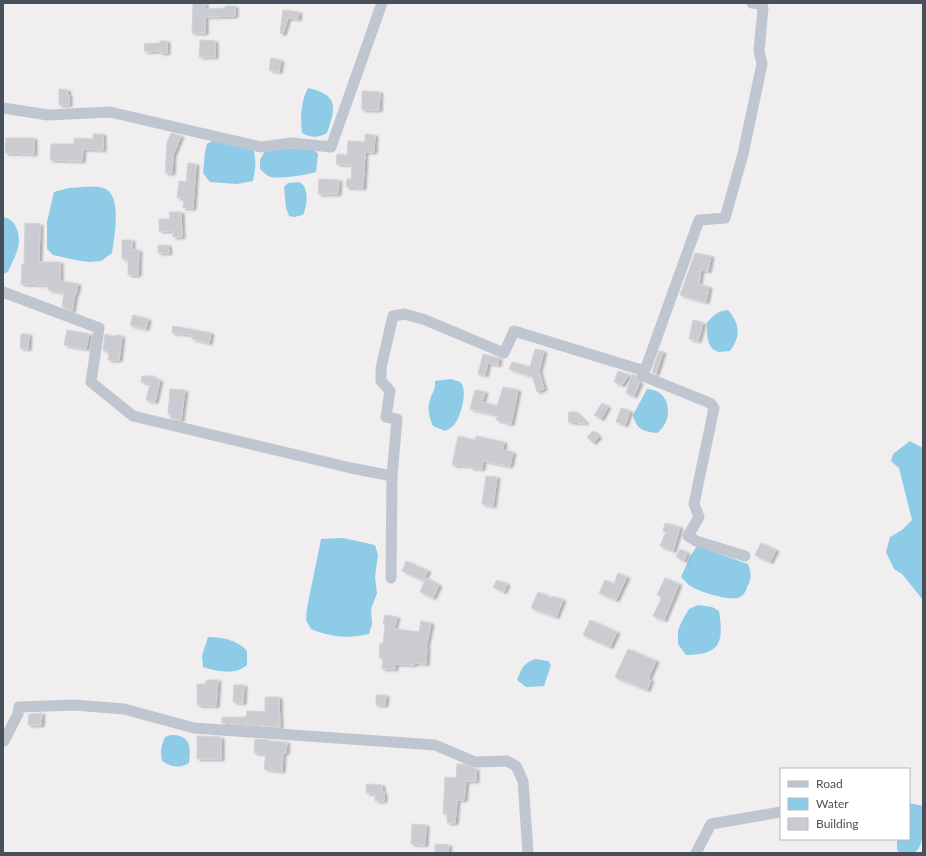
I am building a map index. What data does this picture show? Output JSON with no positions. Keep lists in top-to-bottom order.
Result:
{
  "legend": ["Road", "Water", "Building"]
}
